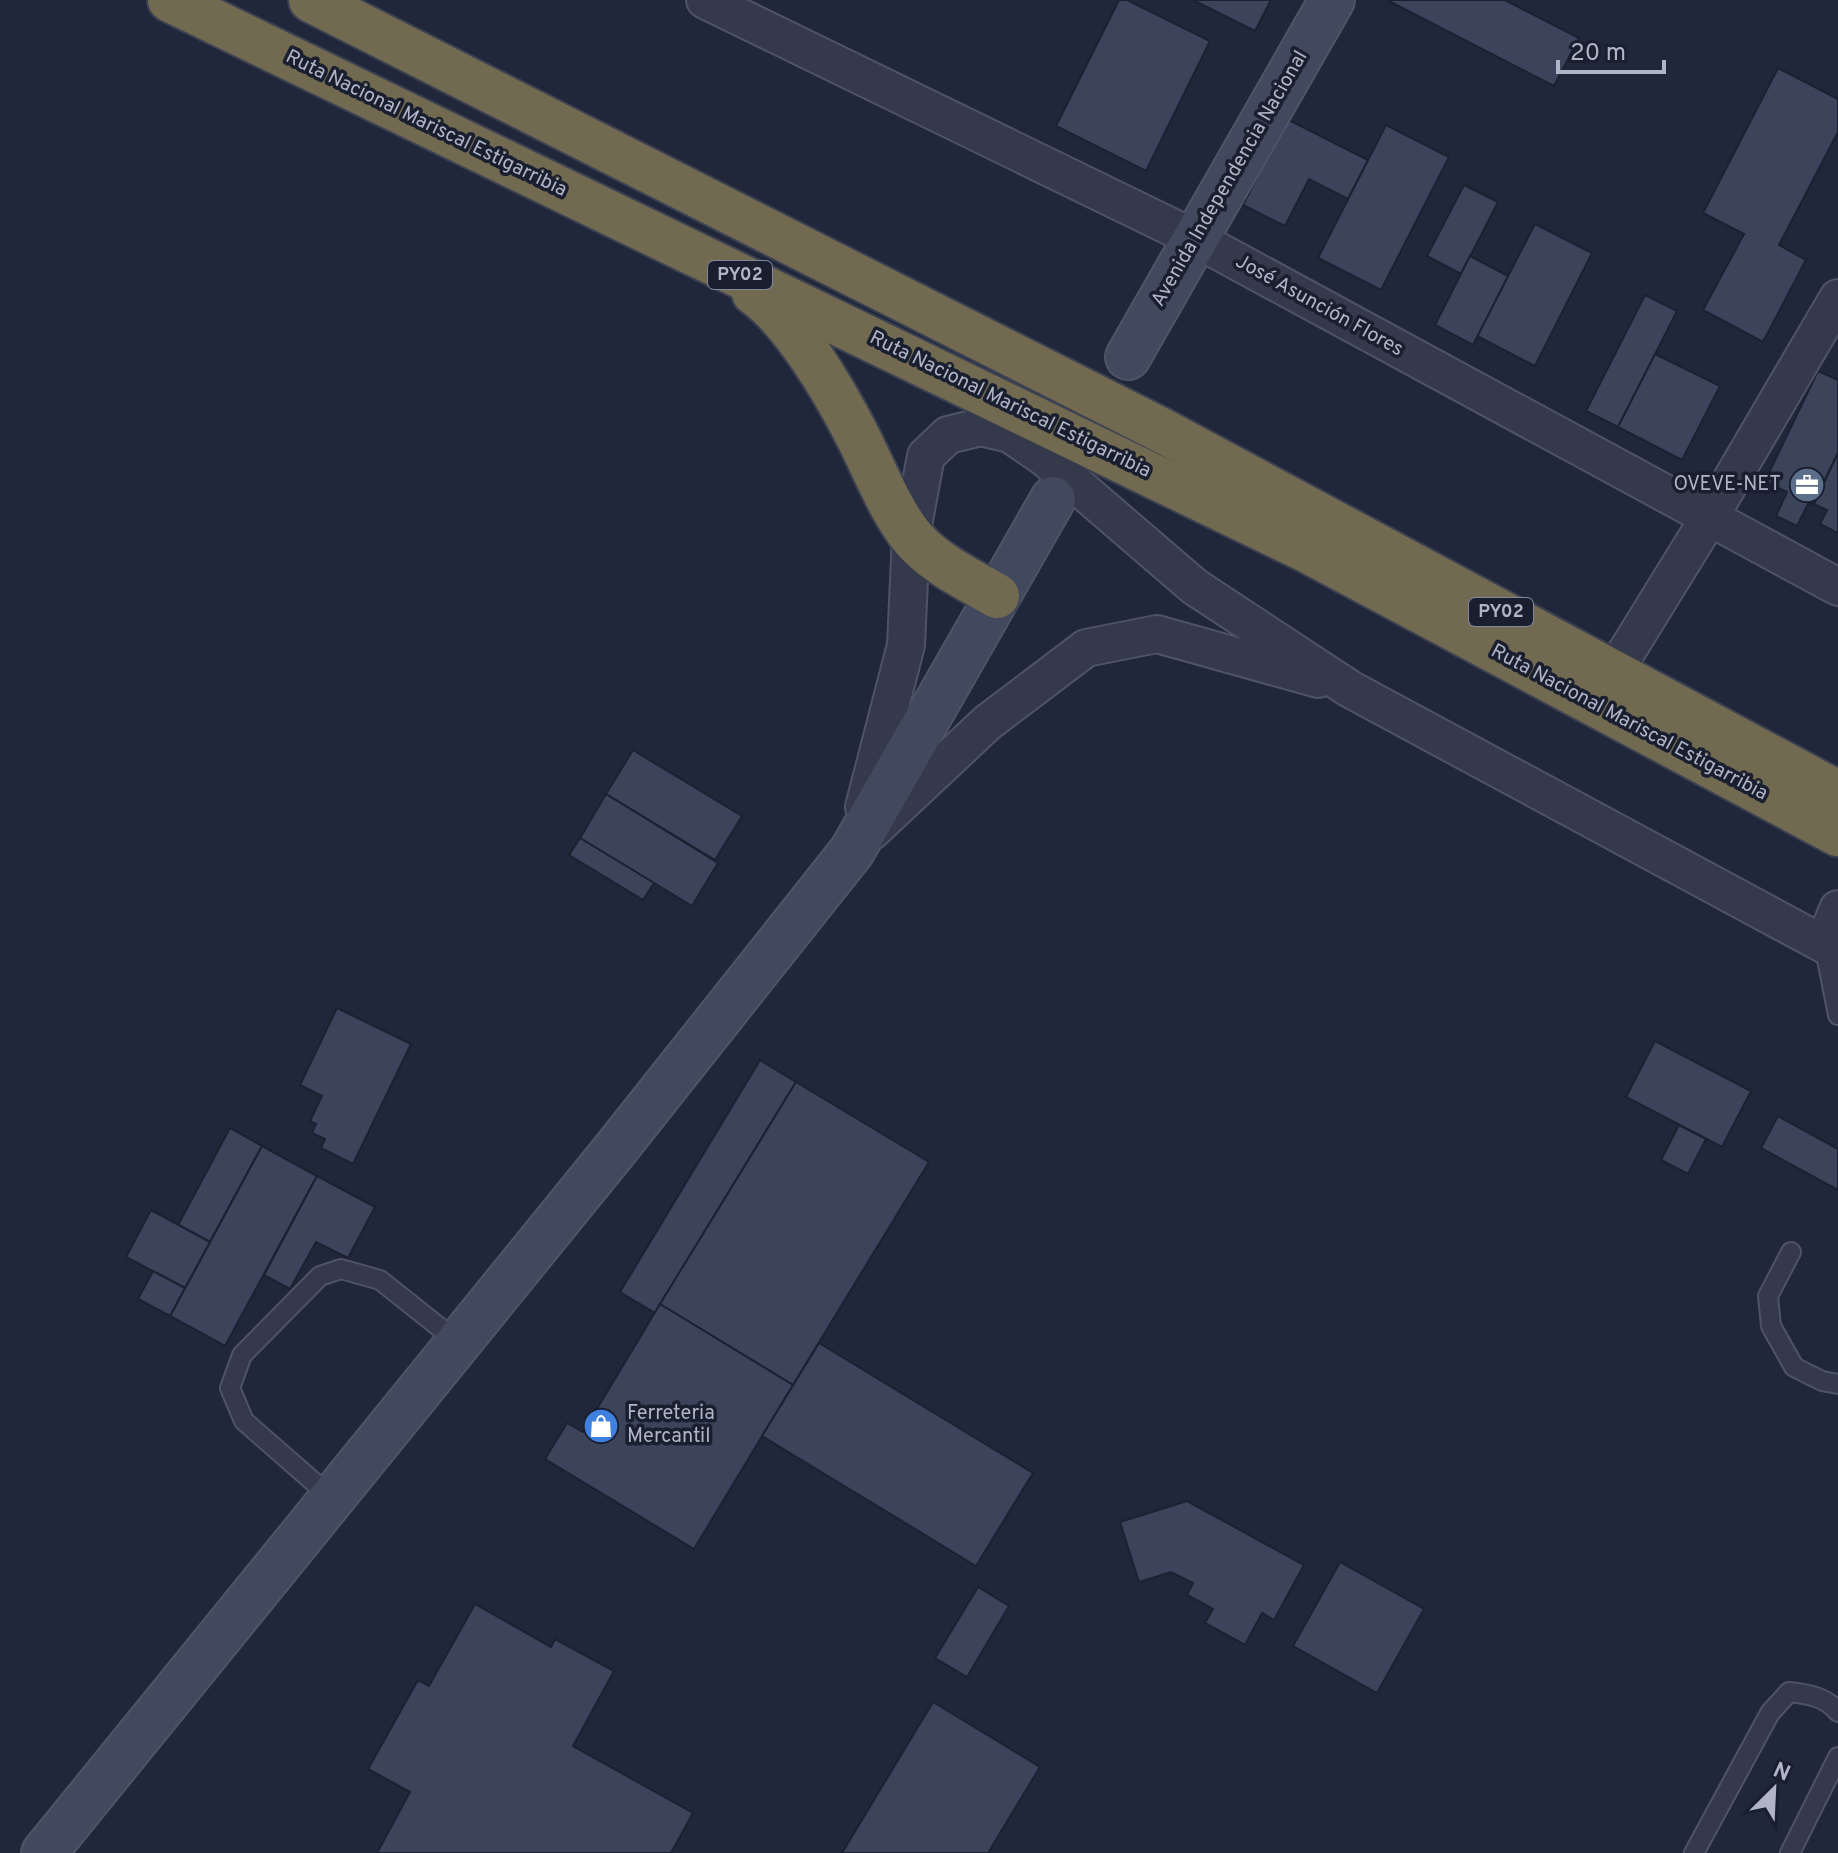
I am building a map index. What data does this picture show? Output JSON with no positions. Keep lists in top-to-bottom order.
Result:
{
  "streets": {
    "highway": ["Ruta Nacional Mariscal Estigarribia", "PY02"],
    "street": ["Avenida Independencia Nacional", "José Asunción Flores"]
  },
  "crossings": [
    ["Avenida Independencia Nacional", "José Asunción Flores"]
  ],
  "places": {
    "office": ["OVEVE-NET"],
    "shop": ["Ferreteria Mercantil"]
  },
  "scale_bar": "20 m",
  "north": "top right"
}
